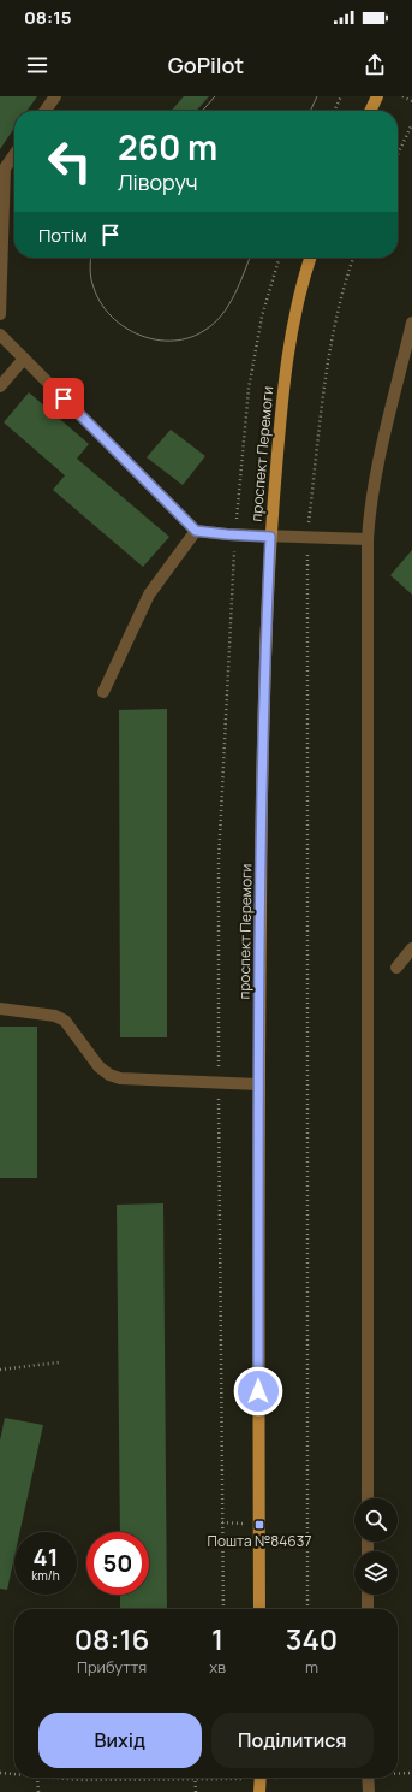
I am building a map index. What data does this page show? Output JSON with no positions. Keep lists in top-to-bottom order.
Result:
{
  "streets": {
    "main road": ["проспект Перемоги"]
  },
  "places": {
    "transit": ["Пошта №84637"]
  },
  "page": {
    "status": "08:15",
    "header": "GoPilot",
    "turn": ["260 m", "Ліворуч"],
    "then": "Потім",
    "speed": "41 km/h",
    "limit": "50",
    "eta": [
      "08:16",
      "Прибуття",
      "1",
      "хв",
      "340",
      "m"
    ],
    "buttons": ["Вихід", "Поділитися"]
  }
}
